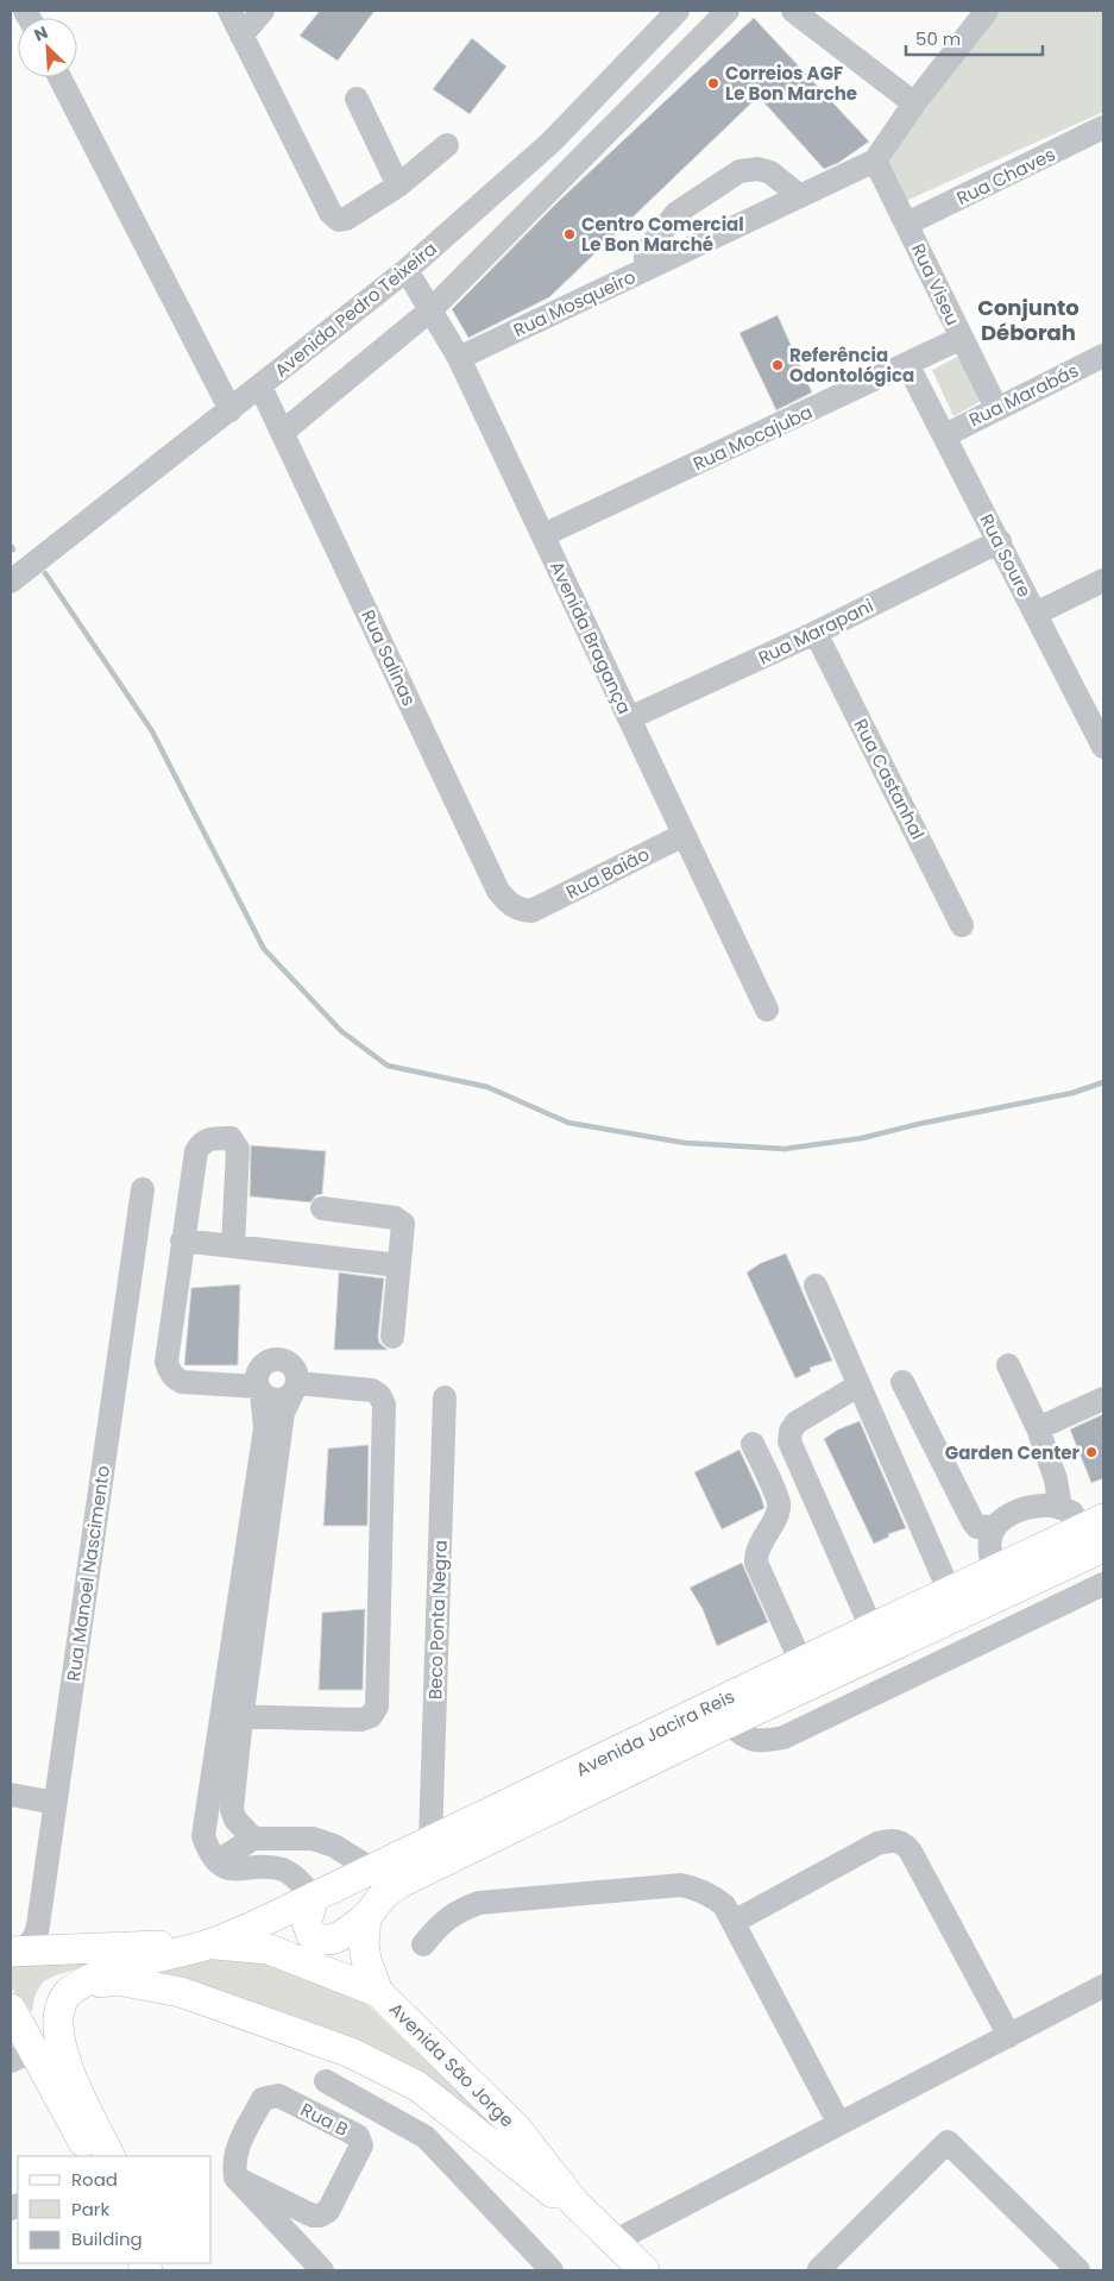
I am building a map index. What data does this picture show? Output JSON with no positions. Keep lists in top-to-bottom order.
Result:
{
  "streets": {
    "main road": ["Avenida Jacira Reis", "Avenida São Jorge"],
    "street": [
      "Rua Chaves",
      "Rua Viseu",
      "Rua Mosqueiro",
      "Avenida Pedro Teixeira",
      "Rua Marabás",
      "Rua Mocajuba",
      "Rua Soure",
      "Rua Marapani",
      "Avenida Bragança",
      "Rua Salinas",
      "Rua Castanhal",
      "Rua Baião",
      "Rua Manoel Nascimento",
      "Beco Ponta Negra",
      "Rua B"
    ]
  },
  "crossings": [
    ["Rua Chaves", "Rua Viseu"],
    ["Rua Viseu", "Rua Mosqueiro"],
    ["Rua Viseu", "Rua Marabás"],
    ["Rua Viseu", "Rua Mocajuba"],
    ["Rua Mosqueiro", "Avenida Bragança"],
    ["Avenida Pedro Teixeira", "Avenida Bragança"],
    ["Avenida Pedro Teixeira", "Rua Salinas"],
    ["Rua Marabás", "Rua Soure"],
    ["Rua Mocajuba", "Rua Soure"],
    ["Rua Mocajuba", "Avenida Bragança"],
    ["Rua Soure", "Rua Marapani"],
    ["Rua Marapani", "Avenida Bragança"],
    ["Rua Marapani", "Rua Castanhal"],
    ["Avenida Bragança", "Rua Baião"],
    ["Rua Salinas", "Rua Baião"],
    ["Rua Manoel Nascimento", "Avenida São Jorge"],
    ["Beco Ponta Negra", "Avenida Jacira Reis"],
    ["Avenida Jacira Reis", "Avenida São Jorge"]
  ],
  "districts": ["Conjunto Déborah"],
  "places": [
    "Correios AGF Le Bon Marche",
    "Centro Comercial Le Bon Marché",
    "Referência Odontológica",
    "Garden Center"
  ],
  "legend": ["Road", "Park", "Building"],
  "scale_bar": "50 m",
  "north": "top left"
}
